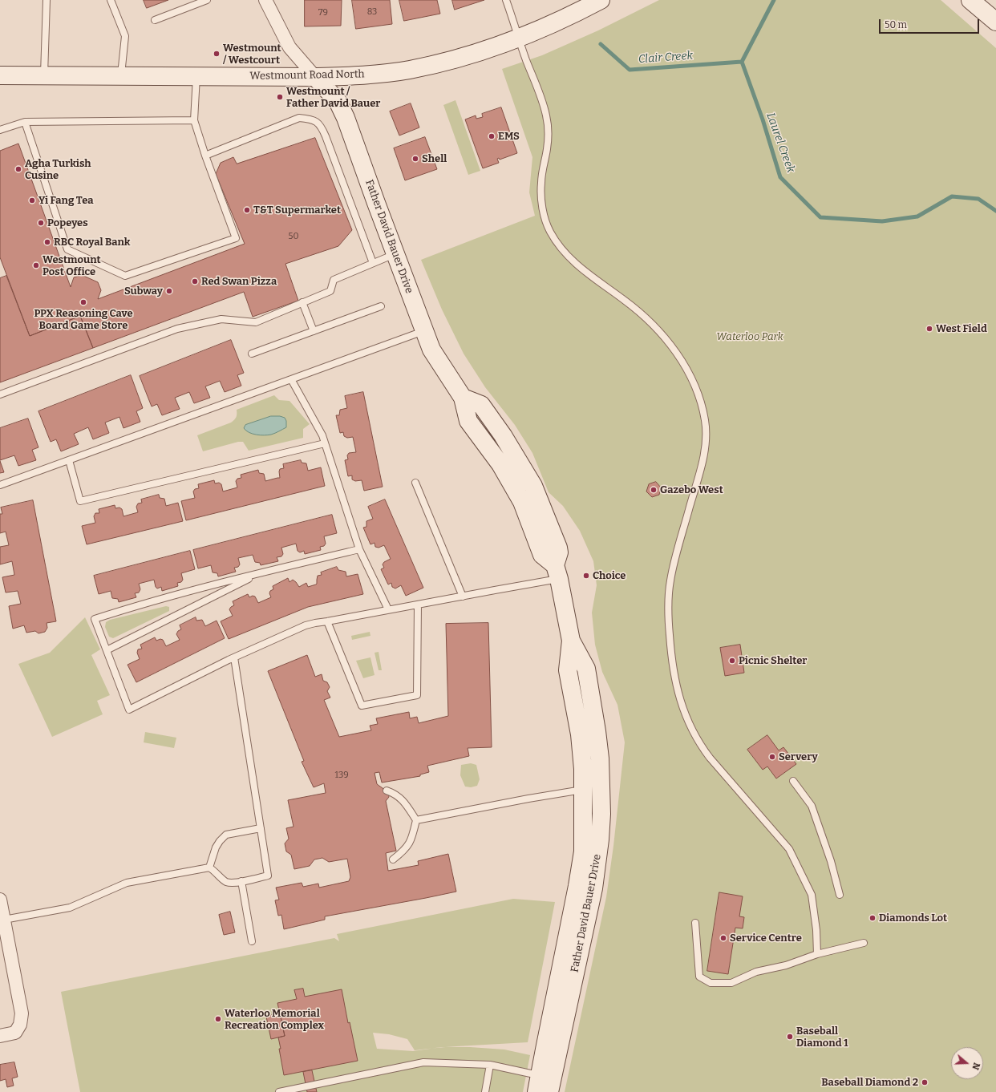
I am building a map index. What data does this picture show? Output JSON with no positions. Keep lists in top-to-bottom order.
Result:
{
  "streets": {
    "street": ["Westmount Road North", "Father David Bauer Drive"]
  },
  "crossings": [
    ["Westmount Road North", "Father David Bauer Drive"]
  ],
  "water": ["Clair Creek", "Laurel Creek"],
  "parks": ["Waterloo Park"],
  "places": [
    "Westmount / Westcourt",
    "Westmount / Father David Bauer",
    "EMS",
    "Shell",
    "Agha Turkish Cusine",
    "Yi Fang Tea",
    "T&T Supermarket",
    "Popeyes",
    "RBC Royal Bank",
    "Westmount Post Office",
    "Red Swan Pizza",
    "Subway",
    "PPX Reasoning Cave Board Game Store",
    "West Field",
    "Gazebo West",
    "Choice",
    "Picnic Shelter",
    "Servery",
    "Diamonds Lot",
    "Service Centre",
    "Waterloo Memorial Recreation Complex",
    "Baseball Diamond 1",
    "Baseball Diamond 2"
  ],
  "house_numbers": [
    "83",
    "79",
    "50",
    "139"
  ],
  "scale_bar": "50 m",
  "north": "right"
}
